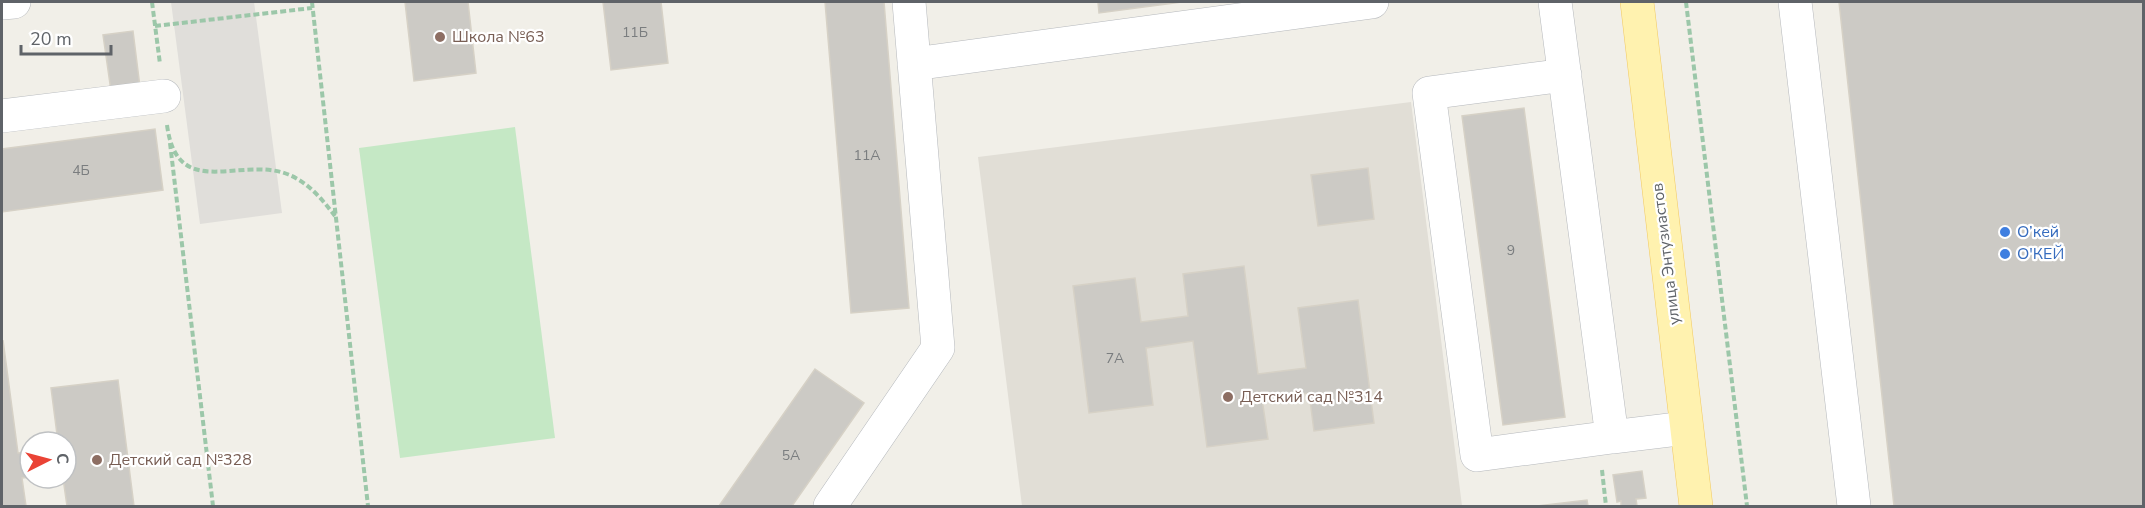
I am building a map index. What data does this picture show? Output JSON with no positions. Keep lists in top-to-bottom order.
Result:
{
  "streets": {
    "main road": ["улица Энтузиастов"]
  },
  "places": [
    "Школа №63",
    "О’кей",
    "О'КЕЙ",
    "Детский сад №314",
    "Детский сад №328"
  ],
  "house_numbers": [
    "11Б",
    "11А",
    "4Б",
    "9",
    "7А",
    "5А"
  ],
  "scale_bar": "20 m",
  "north": "right"
}
